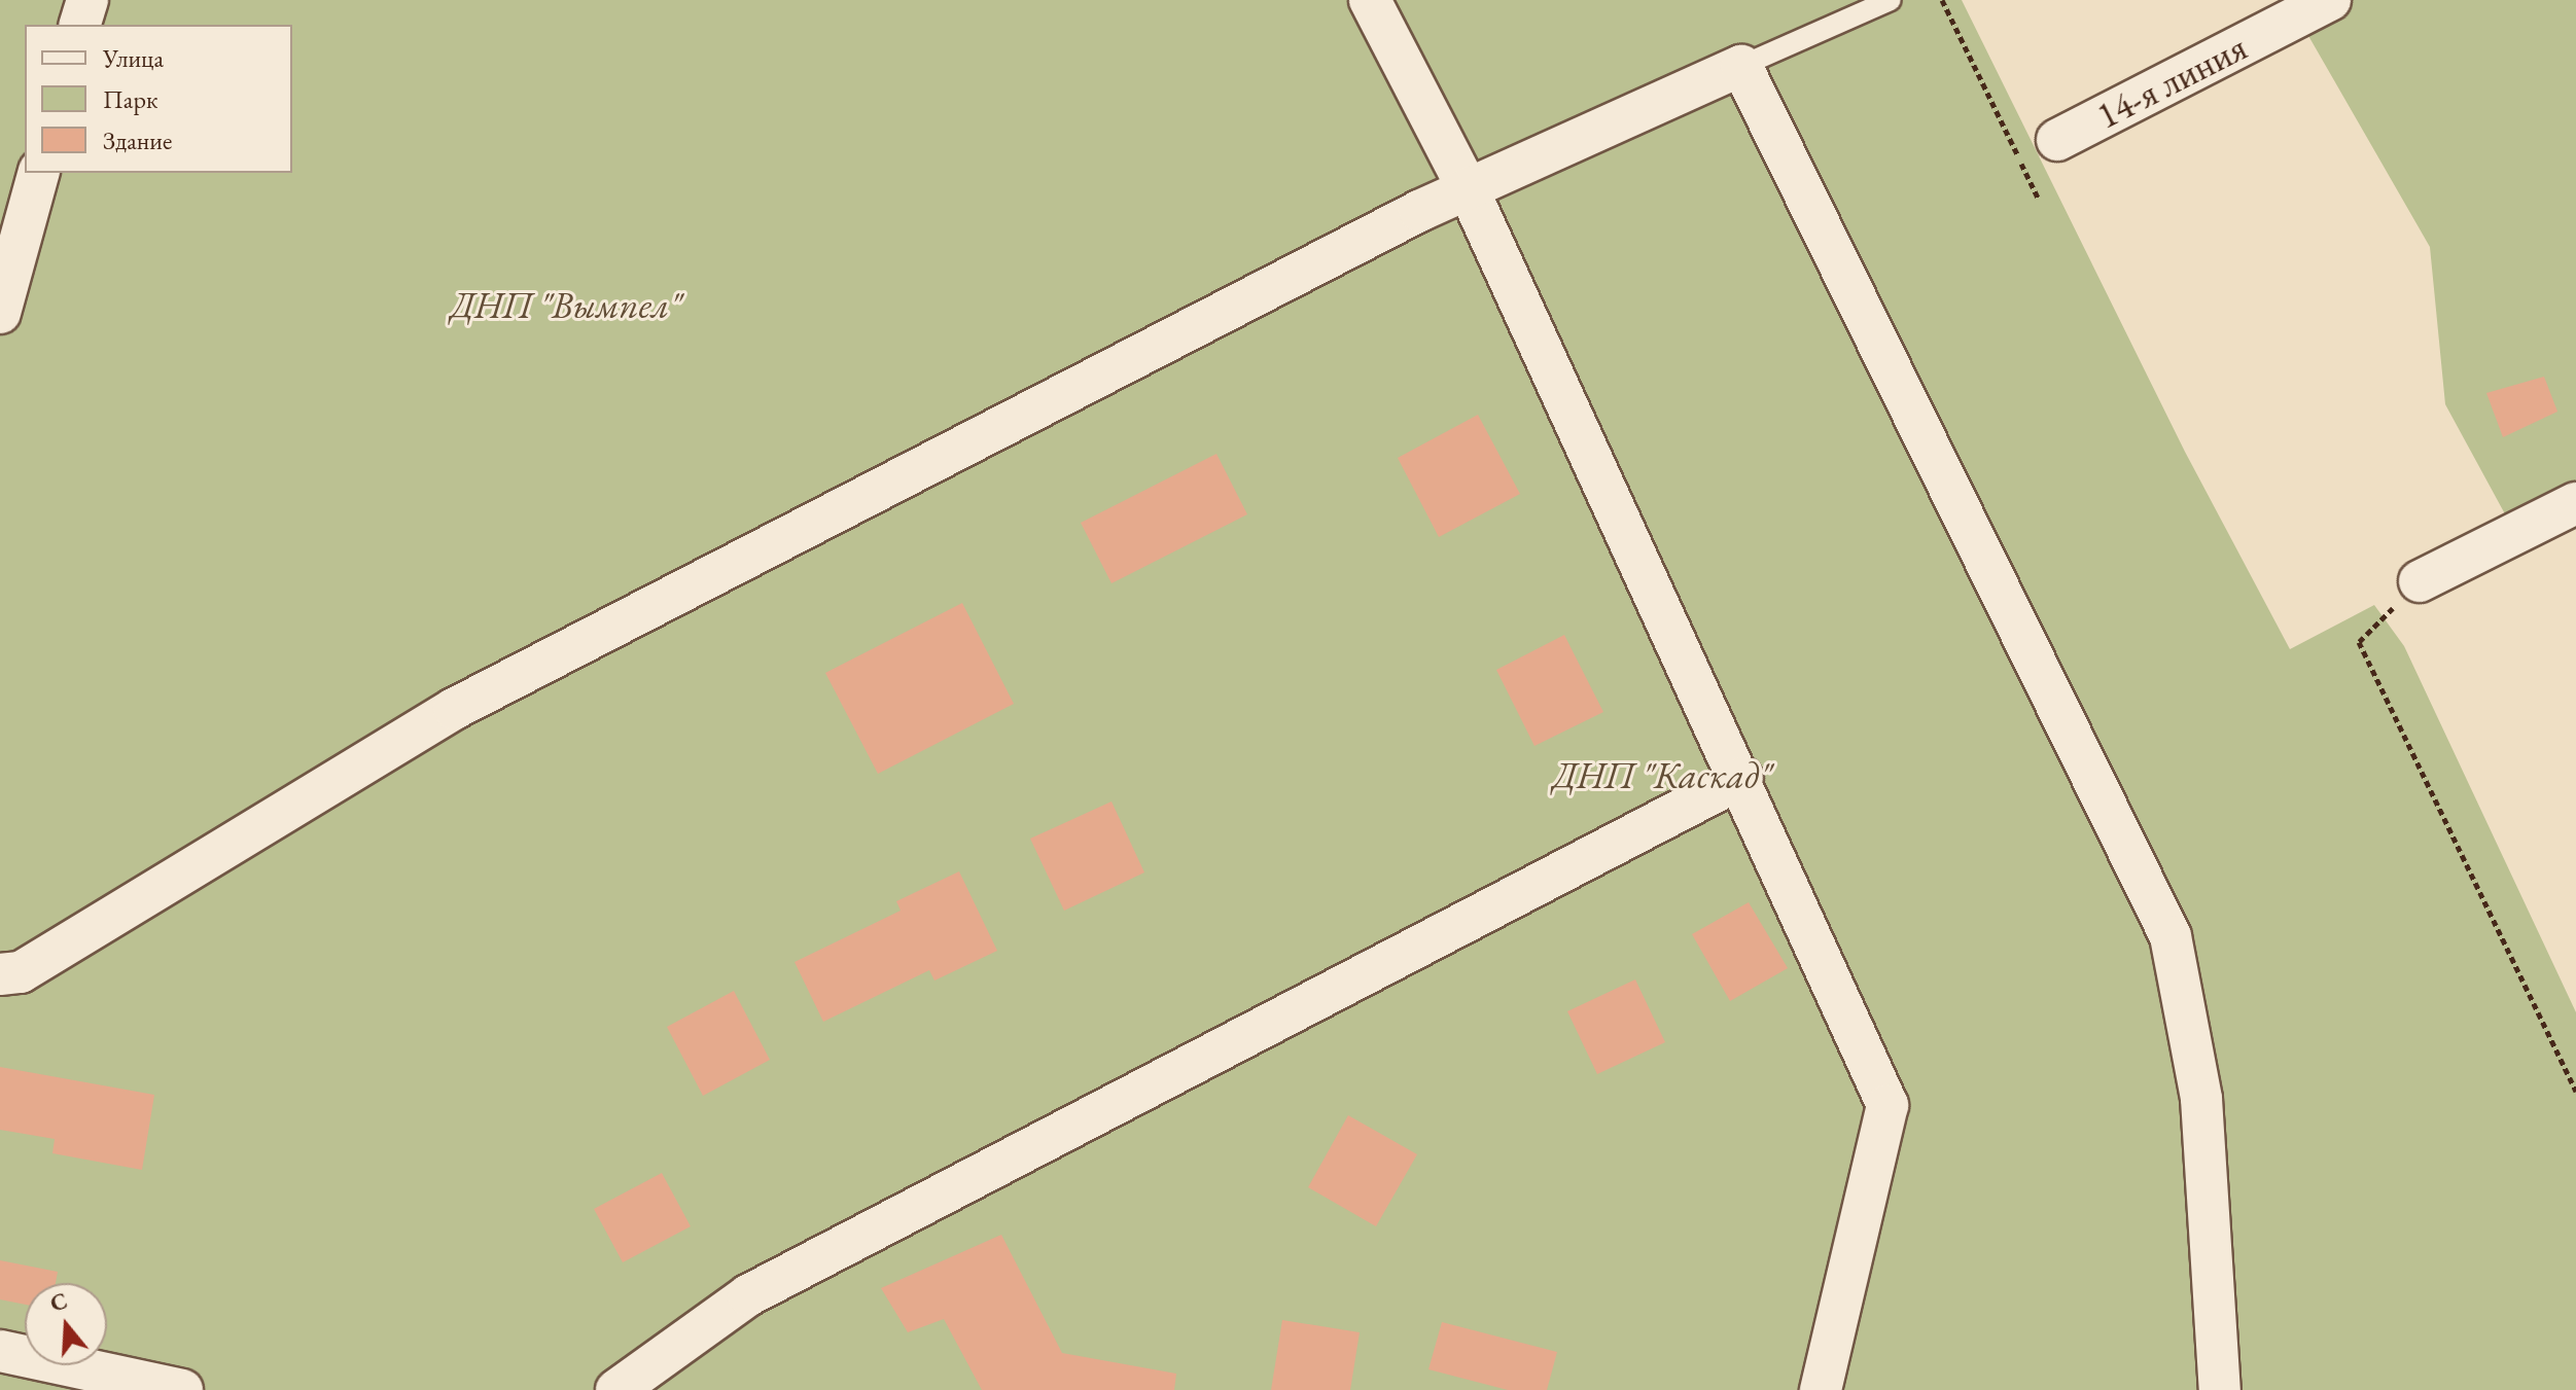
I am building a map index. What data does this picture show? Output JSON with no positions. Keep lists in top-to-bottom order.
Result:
{
  "streets": {
    "street": ["14-я линия"]
  },
  "parks": ["ДНП \"Вымпел\"", "ДНП \"Каскад\""],
  "legend": ["Улица", "Парк", "Здание"],
  "north": "top"
}
